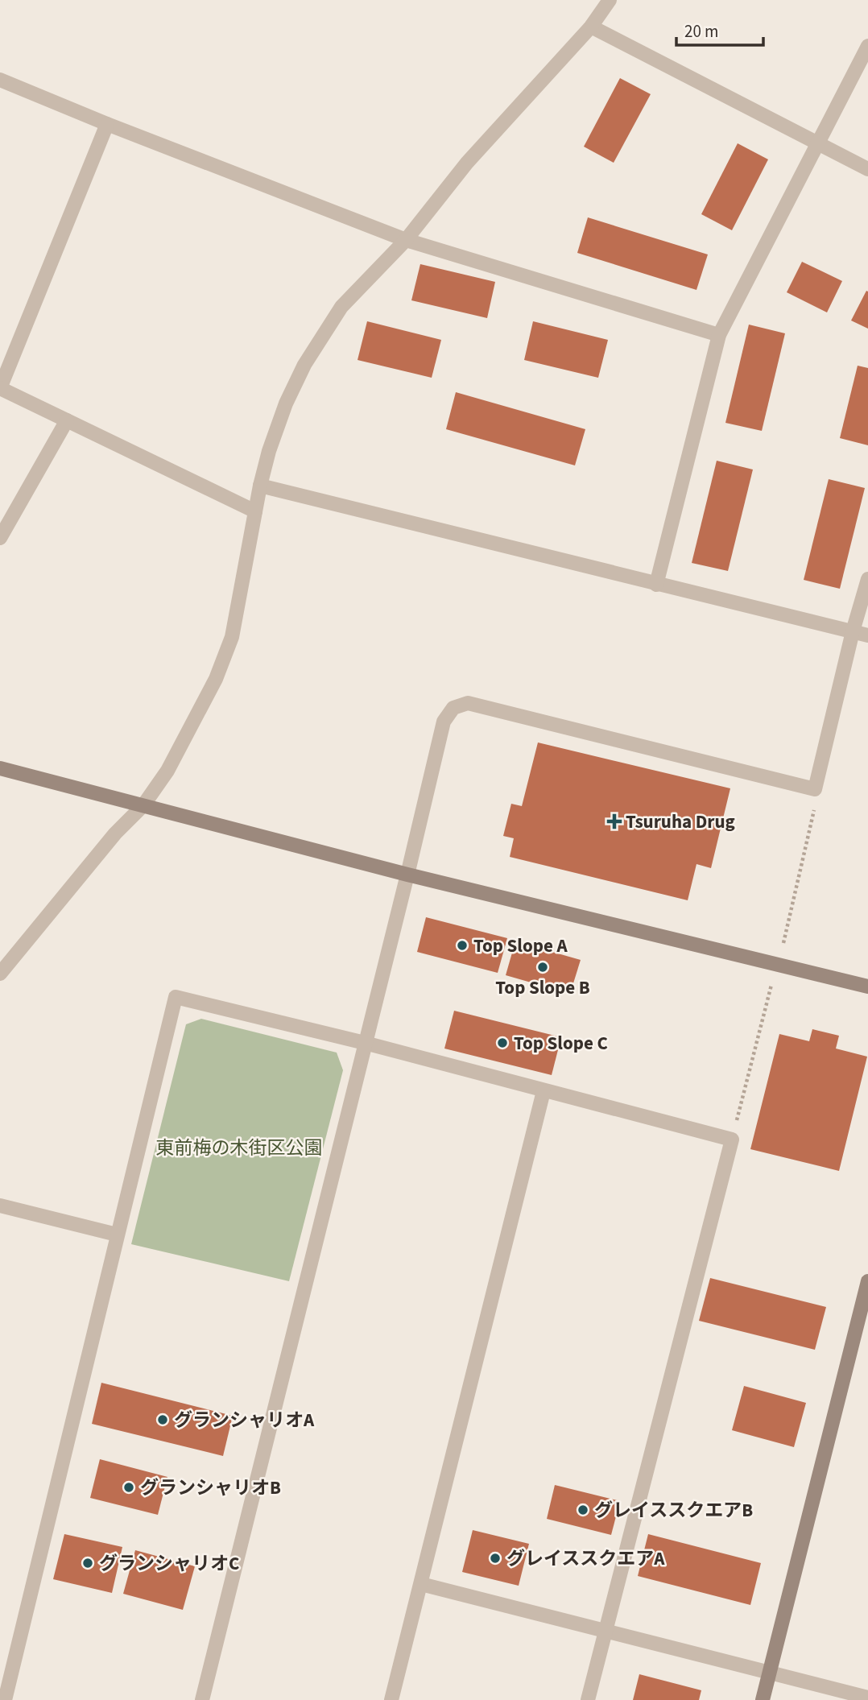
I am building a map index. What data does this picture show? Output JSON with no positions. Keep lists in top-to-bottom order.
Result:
{
  "parks": ["東前梅の木街区公園"],
  "places": {
    "health": ["Tsuruha Drug"],
    "other": [
      "Top Slope A",
      "Top Slope B",
      "Top Slope C",
      "グランシャリオA",
      "グランシャリオB",
      "グレイススクエアB",
      "グレイススクエアA",
      "グランシャリオC"
    ]
  },
  "scale_bar": "20 m"
}
